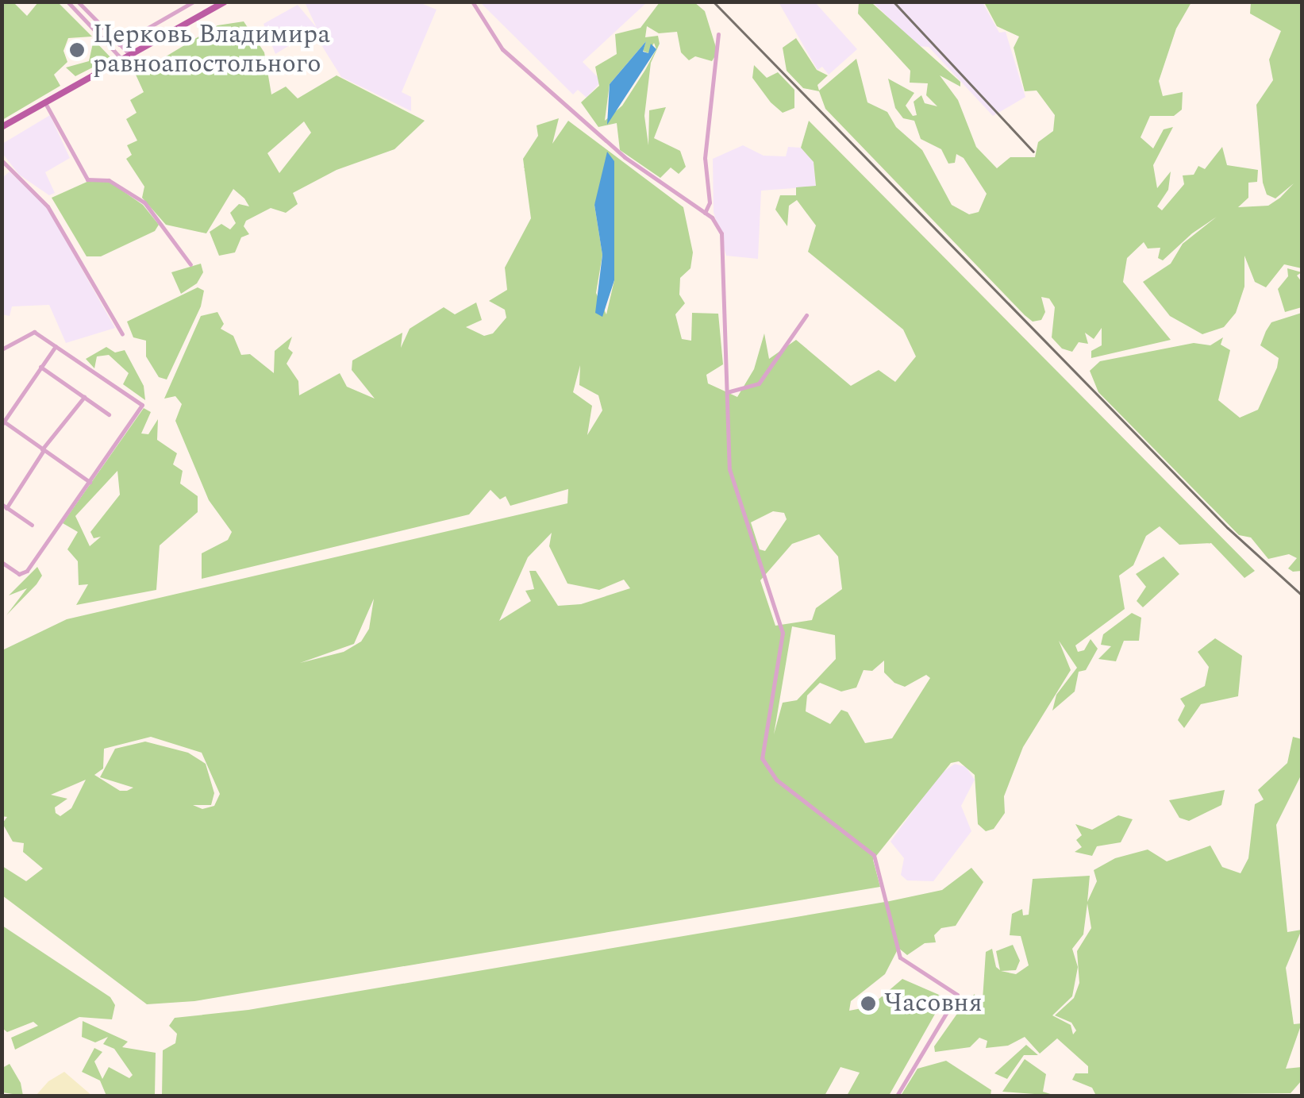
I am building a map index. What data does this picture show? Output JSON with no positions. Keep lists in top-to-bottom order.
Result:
{
  "places": ["Церковь Владимира равноапостольного", "Часовня"]
}
